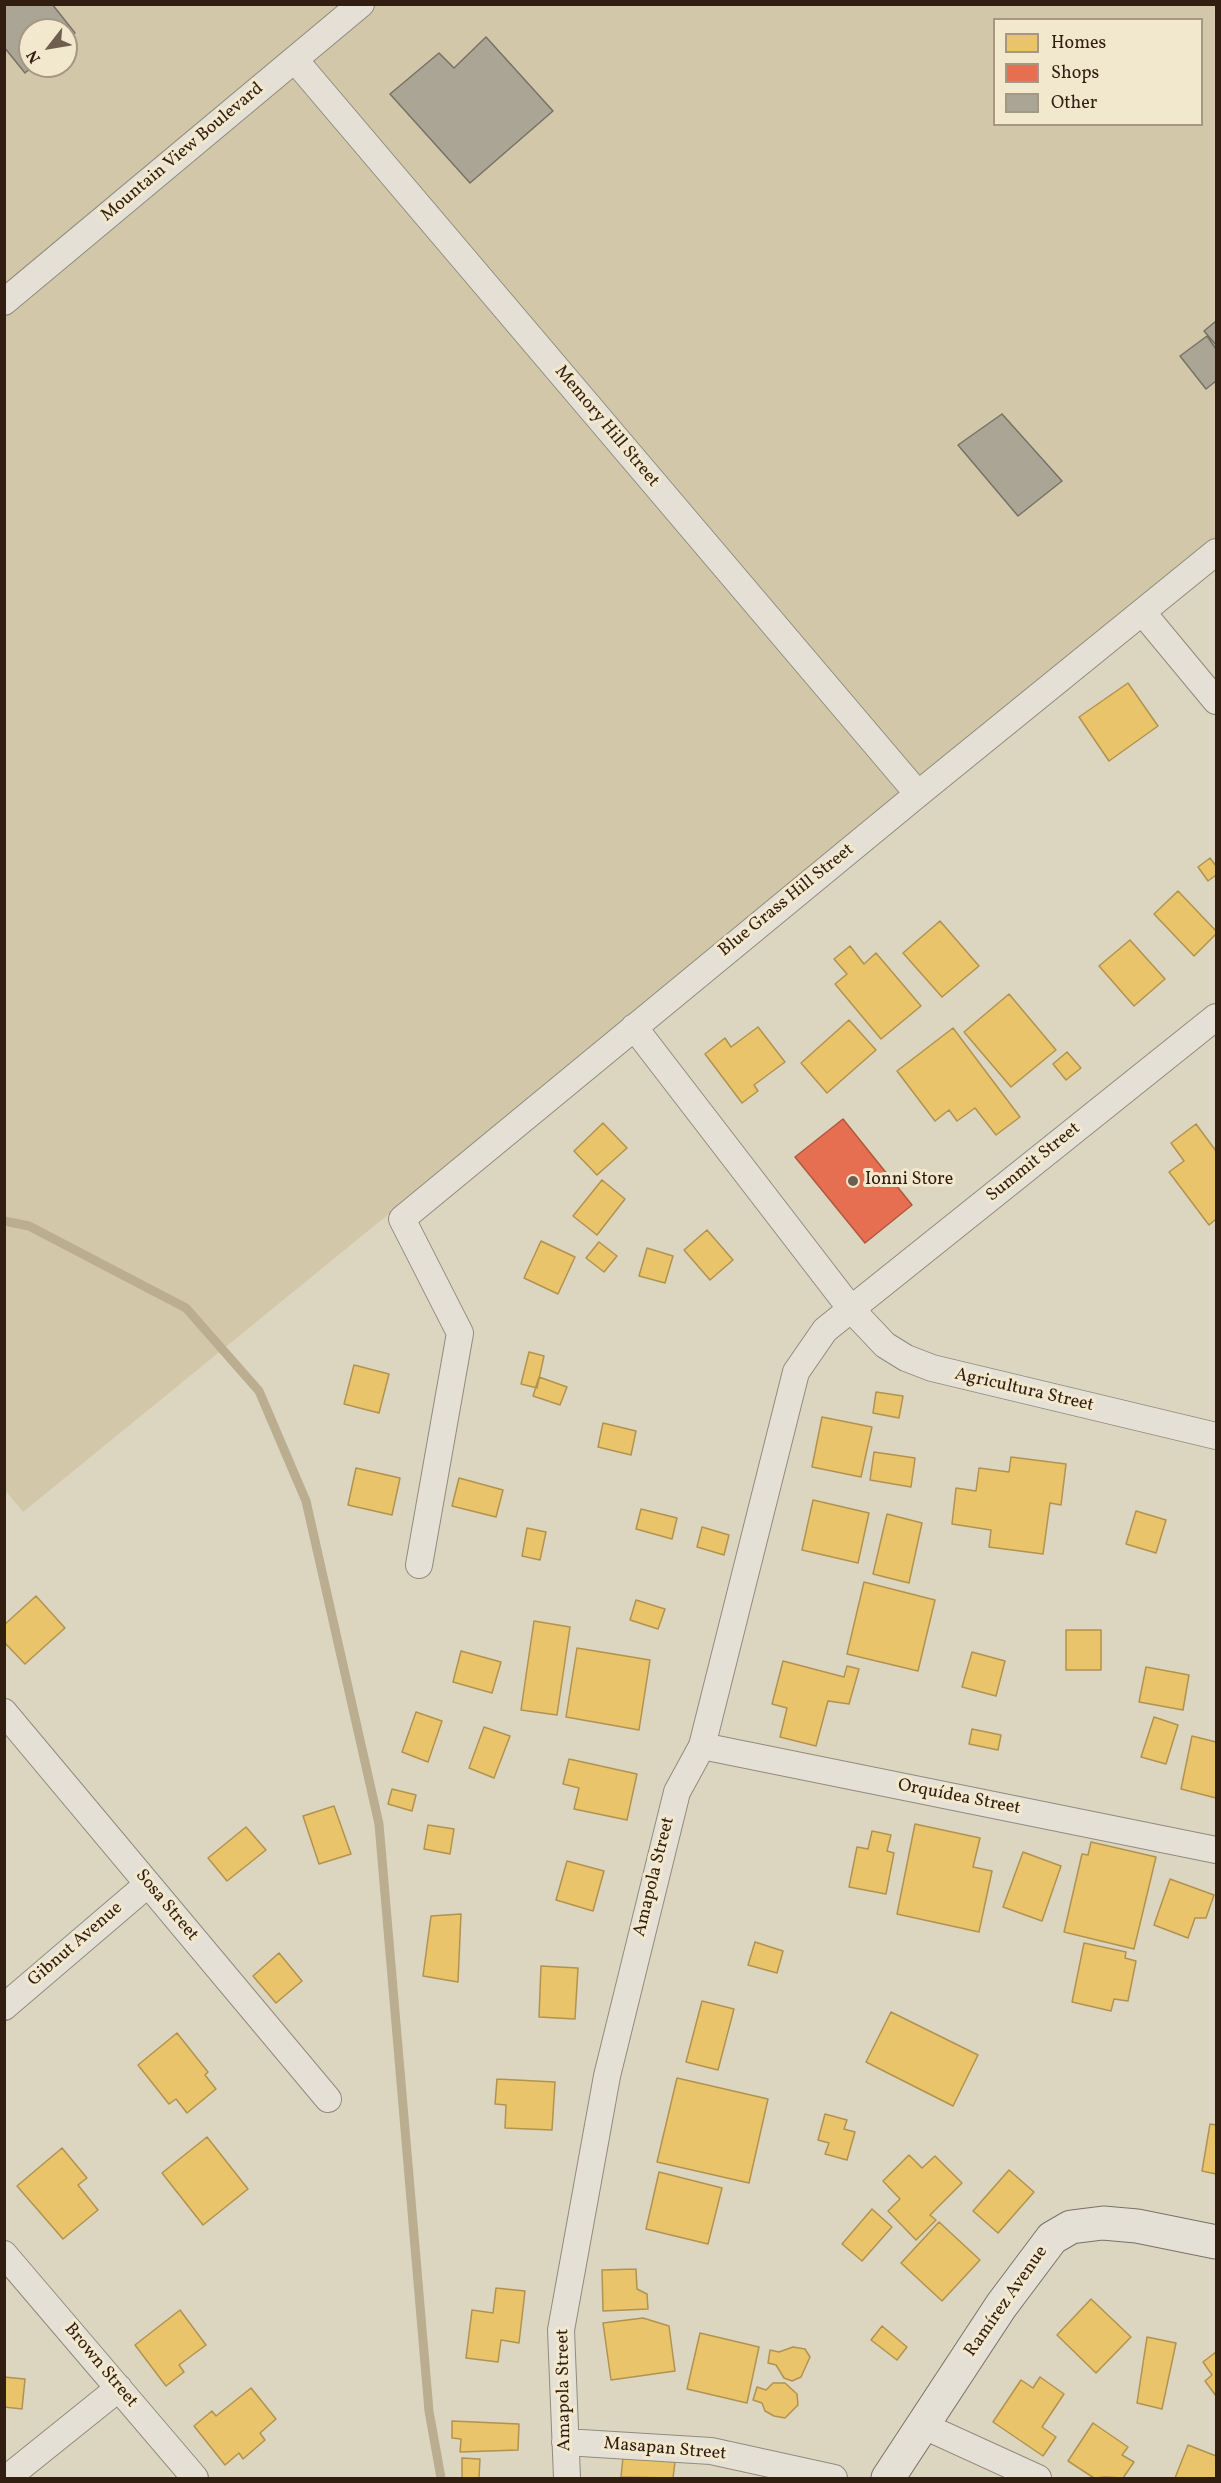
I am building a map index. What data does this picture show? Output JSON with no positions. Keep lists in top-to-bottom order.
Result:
{
  "streets": {
    "street": [
      "Mountain View Boulevard",
      "Memory Hill Street",
      "Blue Grass Hill Street",
      "Summit Street",
      "Agricultura Street",
      "Orquídea Street",
      "Amapola Street",
      "Sosa Street",
      "Gibnut Avenue",
      "Ramírez Avenue",
      "Brown Street",
      "Masapan Street"
    ]
  },
  "crossings": [
    ["Mountain View Boulevard", "Memory Hill Street"],
    ["Memory Hill Street", "Blue Grass Hill Street"],
    ["Summit Street", "Agricultura Street"],
    ["Summit Street", "Amapola Street"],
    ["Agricultura Street", "Amapola Street"],
    ["Orquídea Street", "Amapola Street"],
    ["Amapola Street", "Masapan Street"],
    ["Sosa Street", "Gibnut Avenue"]
  ],
  "places": ["Ionni Store"],
  "legend": ["Homes", "Shops", "Other"],
  "north": "bottom left"
}
